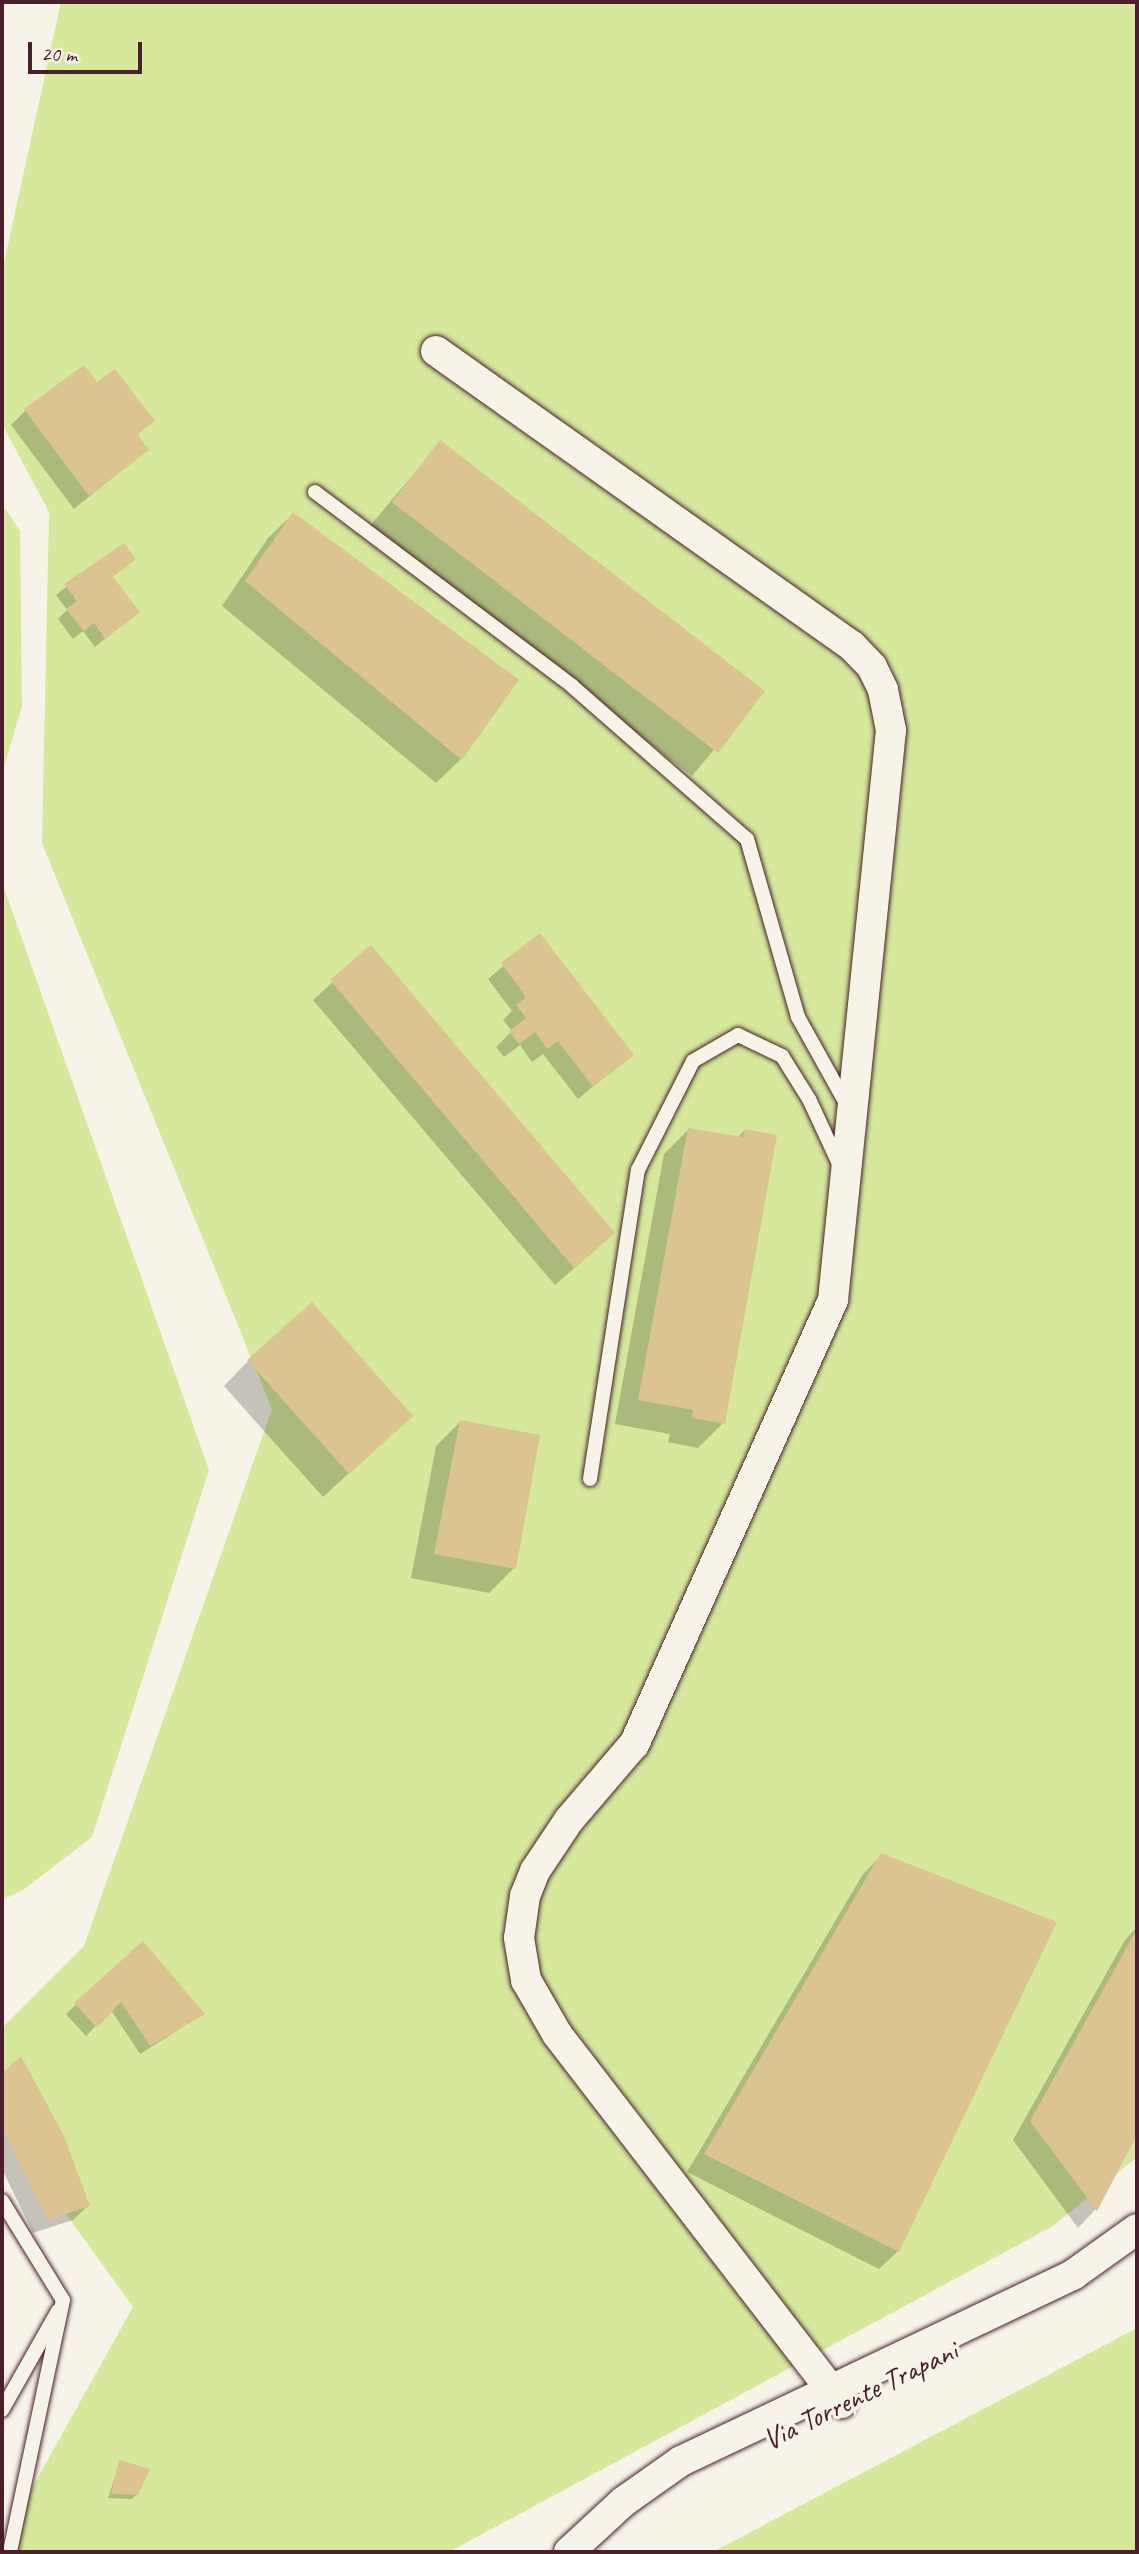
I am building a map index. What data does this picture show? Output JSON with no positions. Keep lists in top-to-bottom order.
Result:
{
  "streets": {
    "street": ["Via Torrente Trapani"]
  },
  "scale_bar": "20 m"
}
